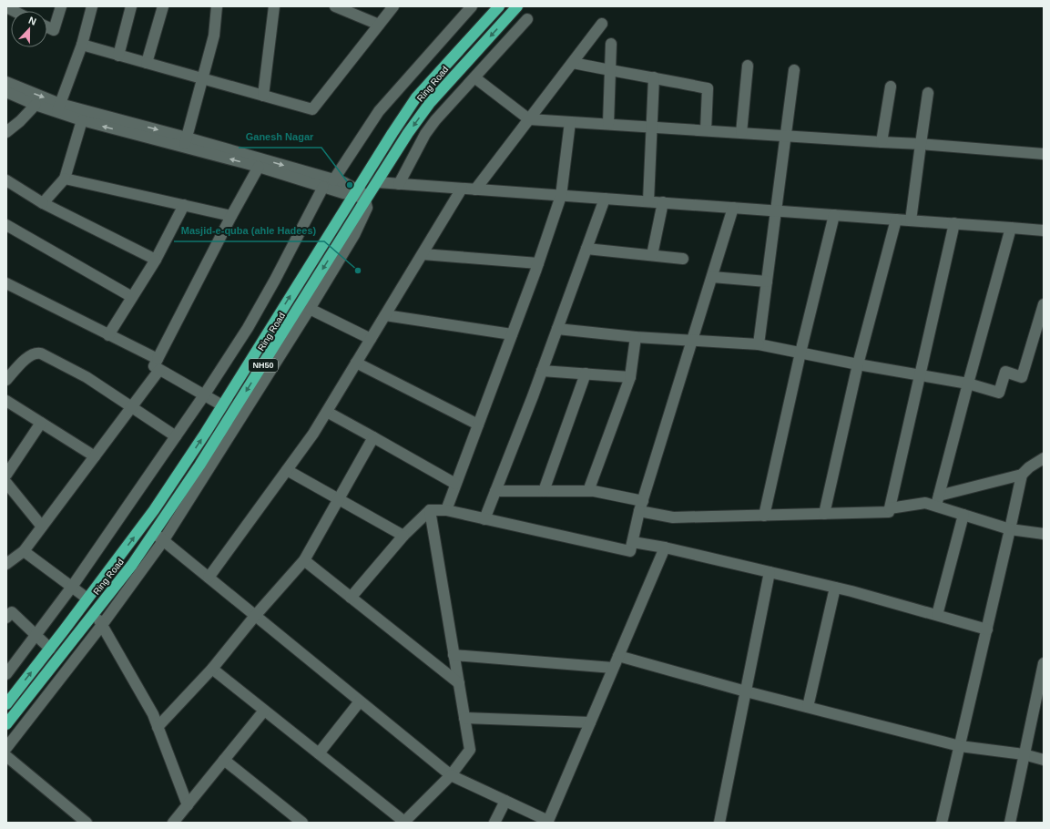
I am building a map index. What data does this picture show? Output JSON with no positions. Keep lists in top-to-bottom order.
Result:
{
  "streets": {
    "highway": ["Ring Road", "NH50"]
  },
  "places": ["Ganesh Nagar", "Masjid-e-quba (ahle Hadees)"],
  "north": "top"
}
